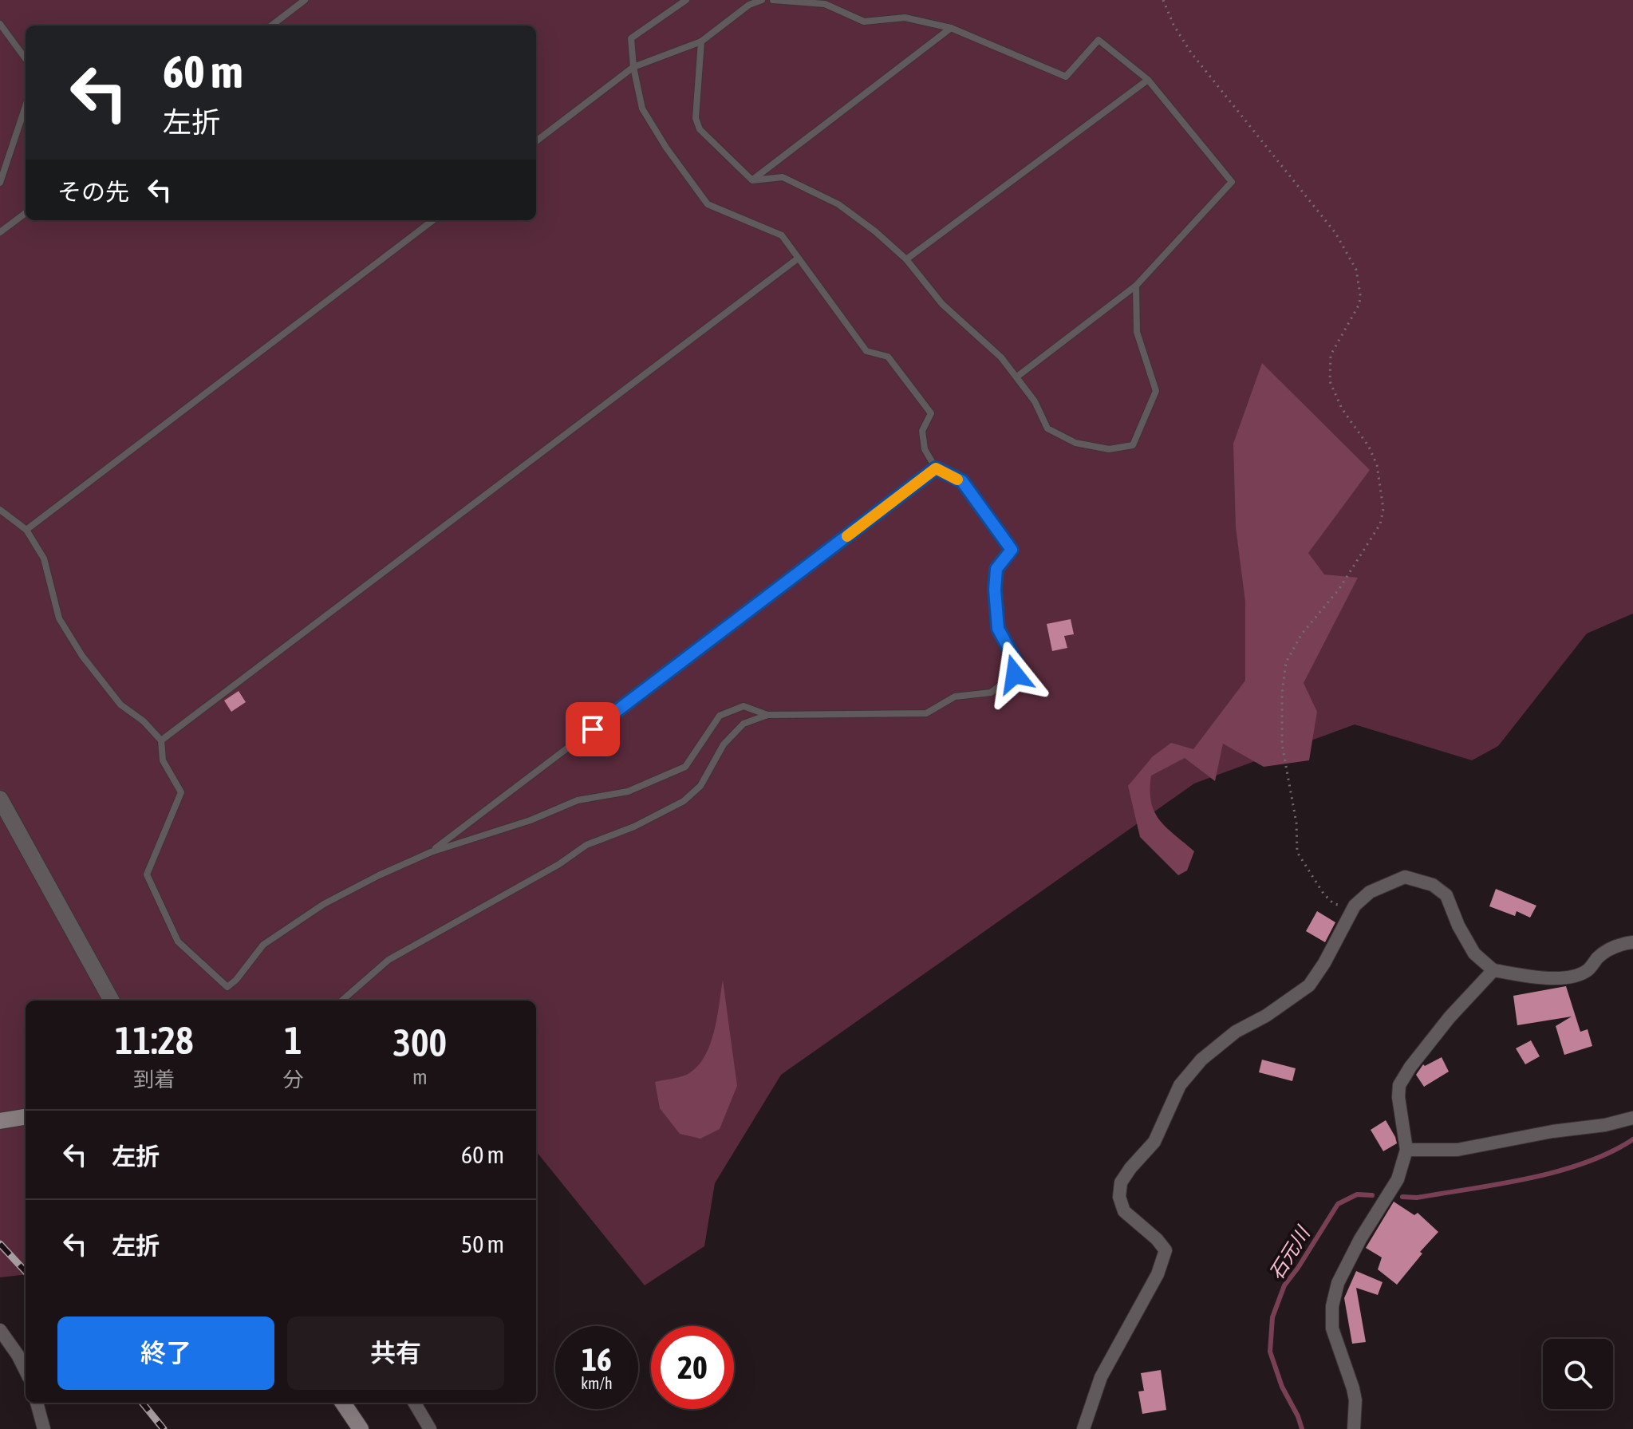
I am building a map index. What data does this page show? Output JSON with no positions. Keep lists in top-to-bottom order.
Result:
{
  "water": ["石元川"],
  "page": {
    "turn": ["60 m", "左折"],
    "then": "その先",
    "eta": [
      "11:28",
      "到着",
      "1",
      "分",
      "300",
      "m"
    ],
    "list": [
      {
        "name": "左折",
        "value": "60 m"
      },
      {
        "name": "左折",
        "value": "50 m"
      }
    ],
    "buttons": ["終了", "共有"],
    "speed": "16 km/h",
    "limit": "20"
  }
}
